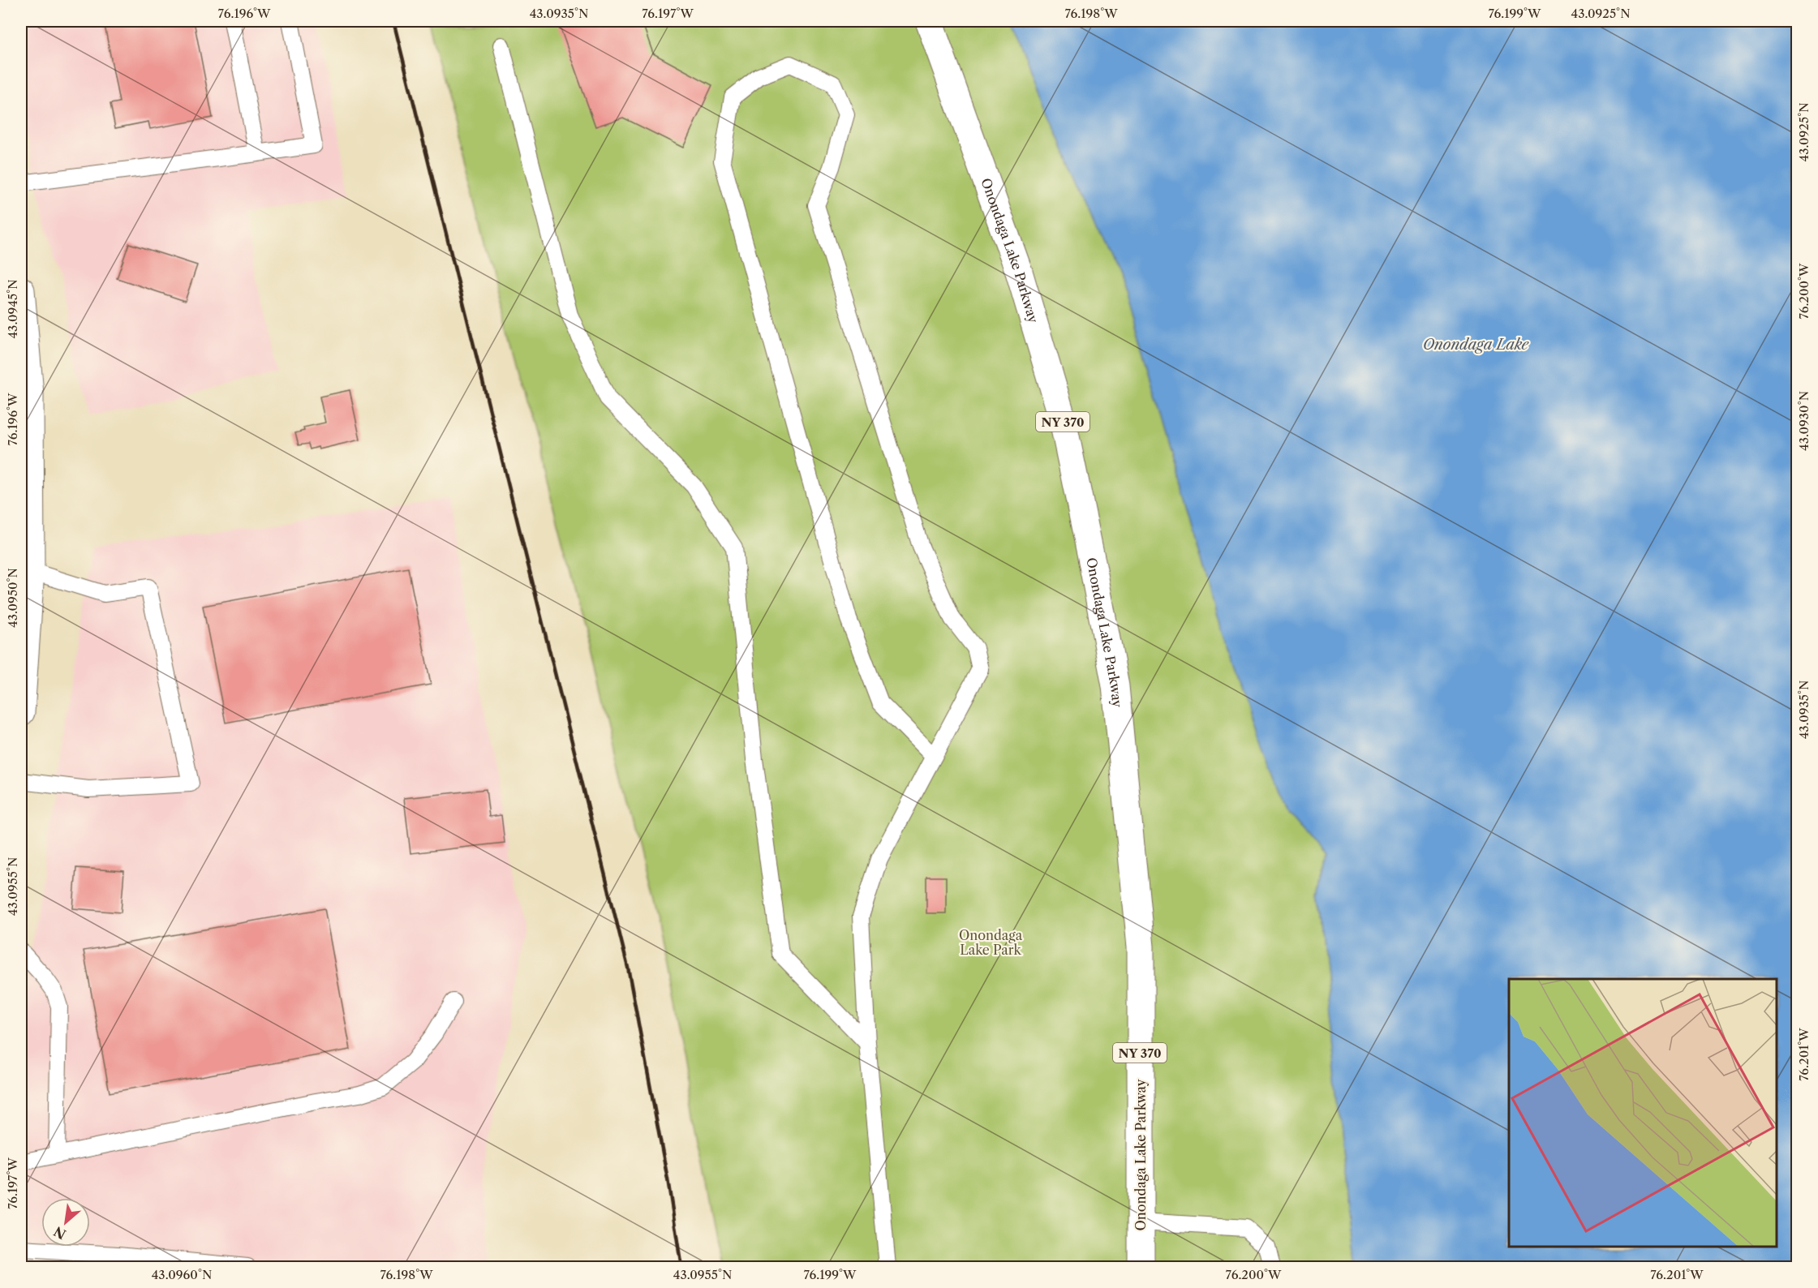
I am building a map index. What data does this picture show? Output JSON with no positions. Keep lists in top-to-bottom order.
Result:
{
  "streets": {
    "main road": ["Onondaga Lake Parkway", "NY 370"]
  },
  "water": ["Onondaga Lake"],
  "parks": ["Onondaga Lake Park"],
  "north": "bottom left",
  "coordinates": [
    "76.196°W",
    "43.0935°N",
    "76.197°W",
    "76.198°W",
    "76.199°W",
    "43.0925°N",
    "76.200°W",
    "43.0945°N",
    "43.0930°N",
    "43.0950°N",
    "43.0955°N",
    "76.201°W",
    "43.0960°N"
  ]
}
